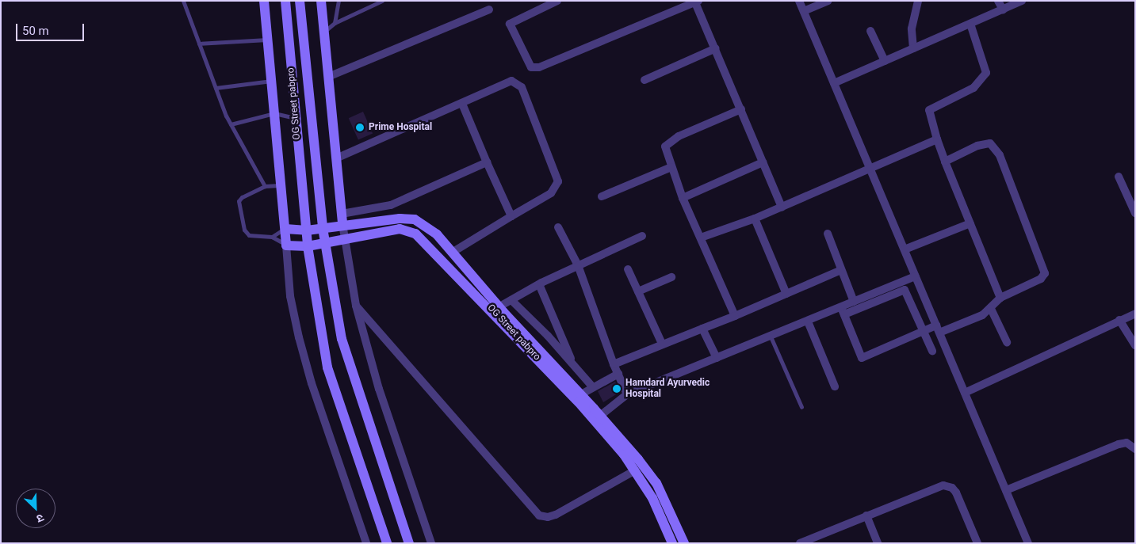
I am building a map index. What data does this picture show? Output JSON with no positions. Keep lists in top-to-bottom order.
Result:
{
  "streets": {
    "street": ["OG Street pabpro"]
  },
  "places": ["Prime Hospital", "Hamdard Ayurvedic Hospital"],
  "scale_bar": "50 m",
  "north": "bottom right"
}
